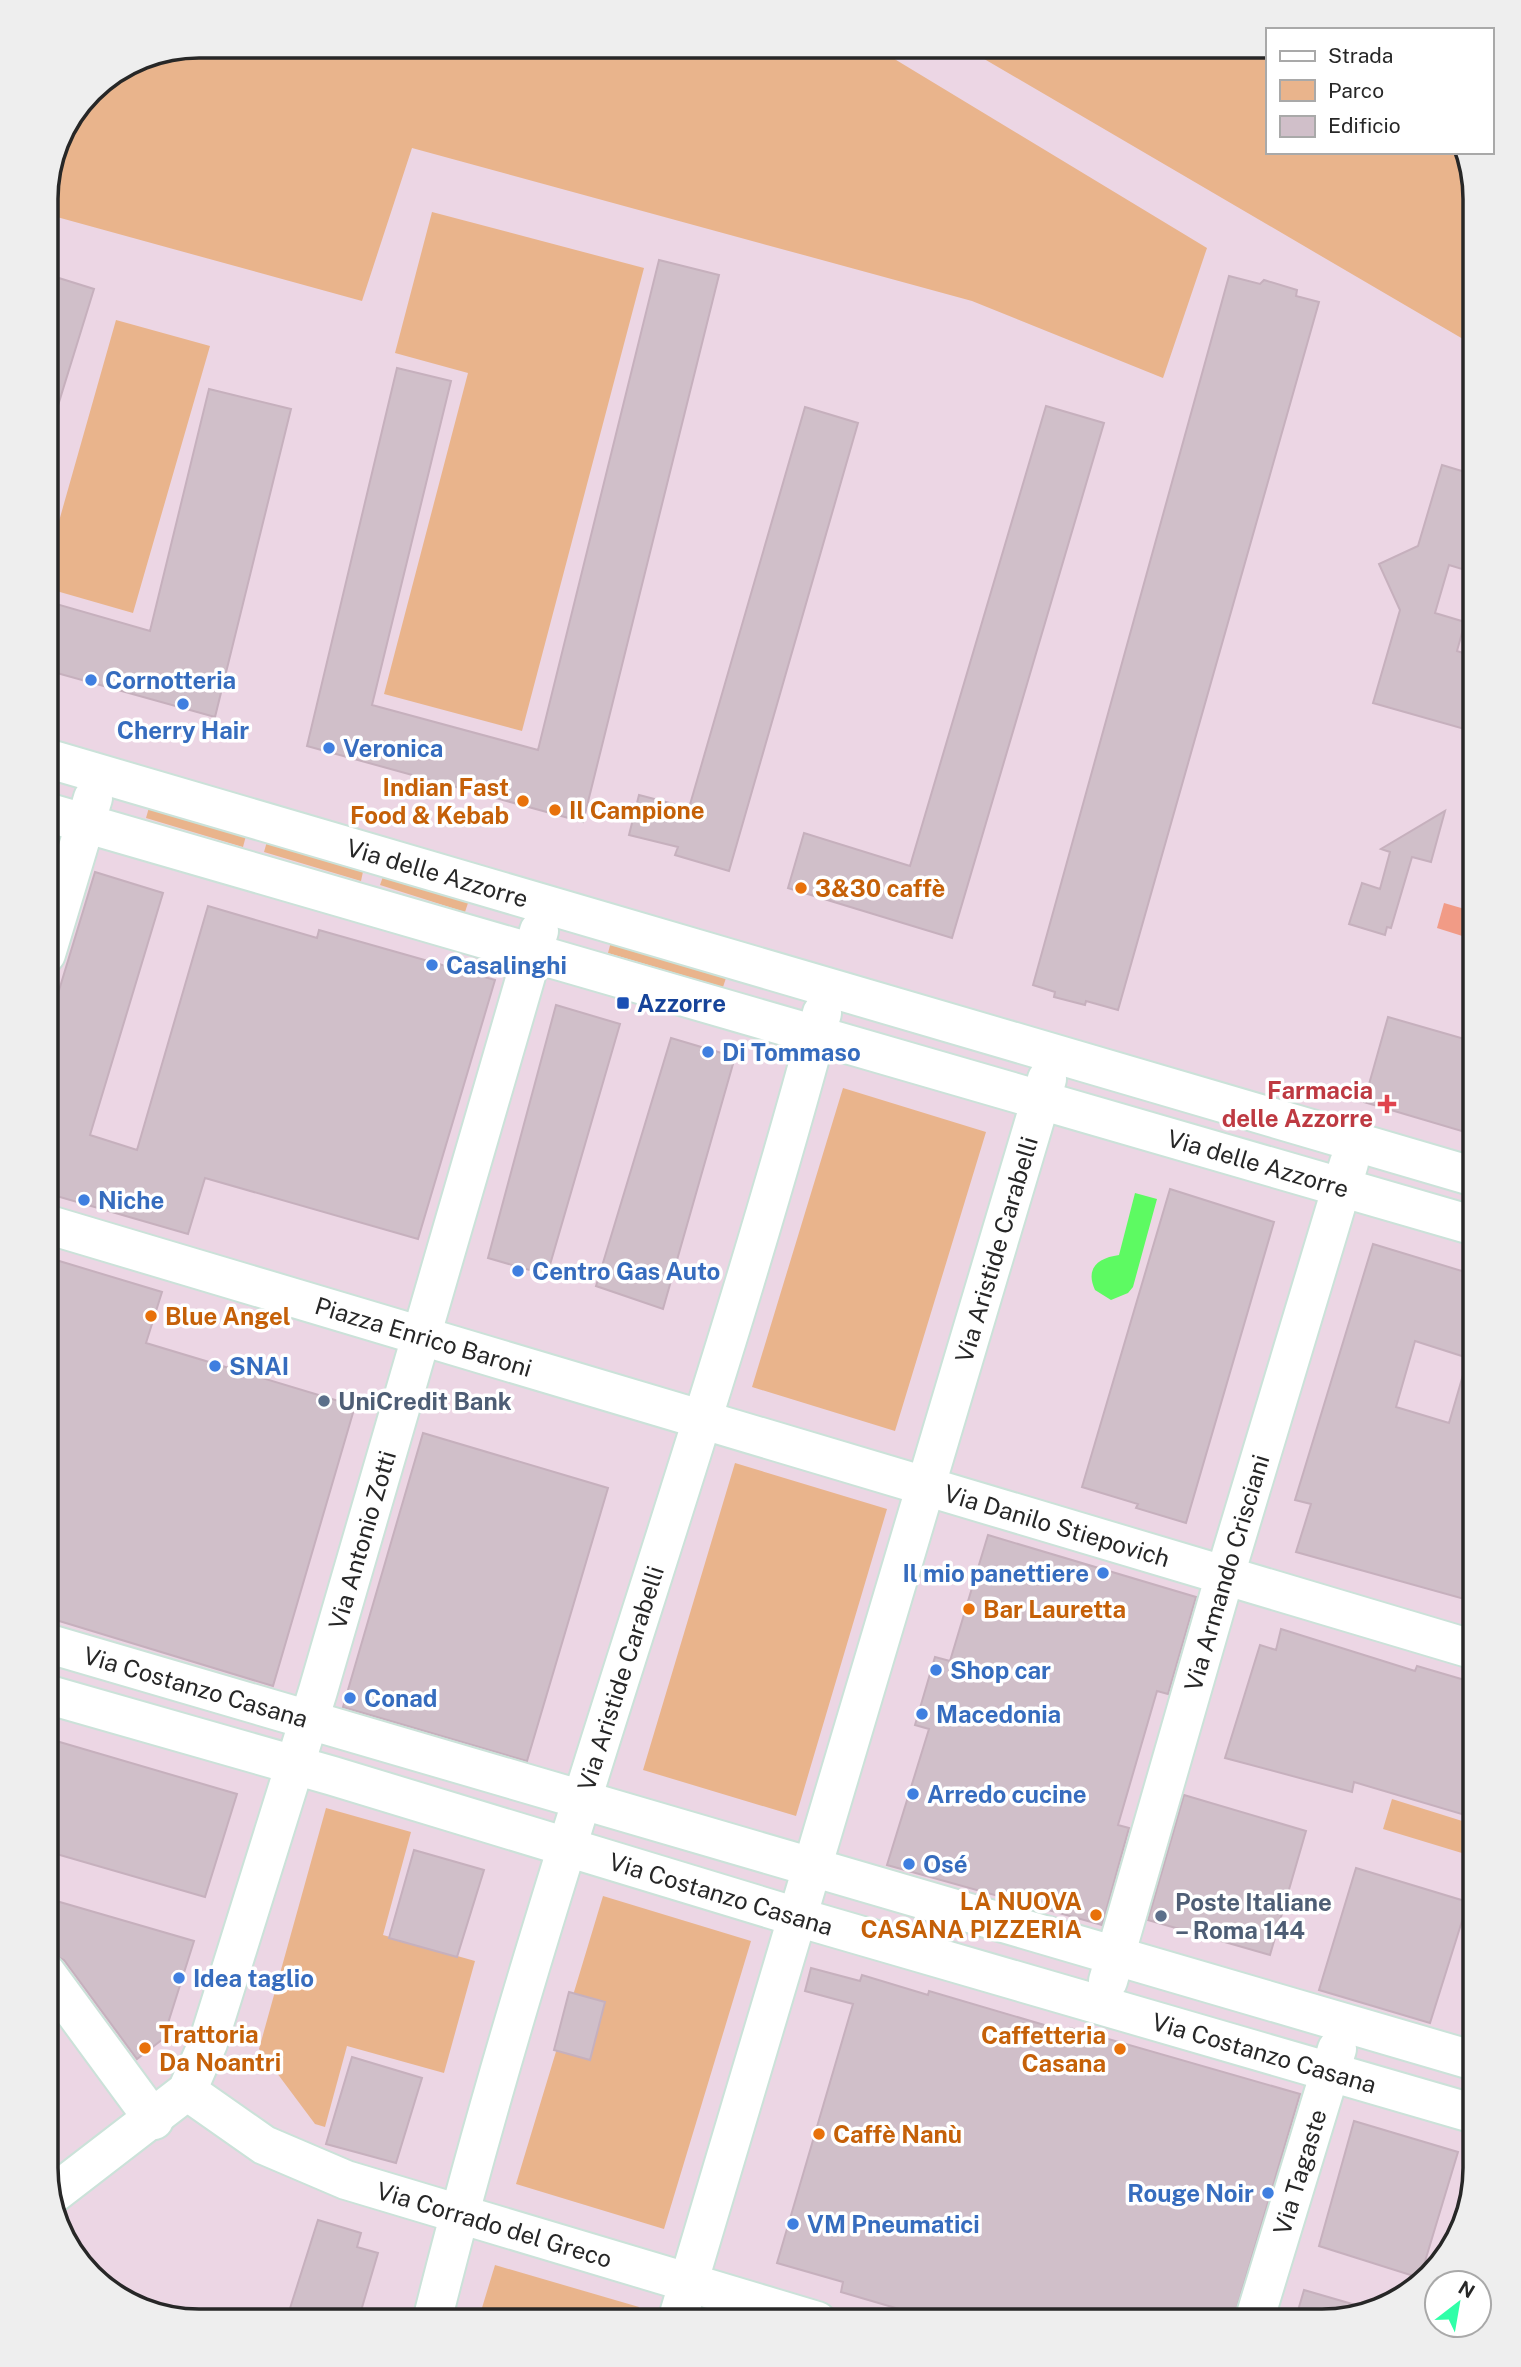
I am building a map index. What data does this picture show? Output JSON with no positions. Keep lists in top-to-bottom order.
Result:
{
  "streets": {
    "street": [
      "Via delle Azzorre",
      "Via Aristide Carabelli",
      "Piazza Enrico Baroni",
      "Via Danilo Stiepovich",
      "Via Antonio Zotti",
      "Via Armando Crisciani",
      "Via Costanzo Casana",
      "Via Tagaste",
      "Via Corrado del Greco"
    ]
  },
  "crossings": [
    ["Via delle Azzorre", "Via Aristide Carabelli"],
    ["Via delle Azzorre", "Via Antonio Zotti"],
    ["Via delle Azzorre", "Via Armando Crisciani"],
    ["Via Aristide Carabelli", "Via Danilo Stiepovich"],
    ["Via Aristide Carabelli", "Via Costanzo Casana"],
    ["Via Aristide Carabelli", "Via Corrado del Greco"],
    ["Piazza Enrico Baroni", "Via Danilo Stiepovich"],
    ["Piazza Enrico Baroni", "Via Antonio Zotti"],
    ["Via Danilo Stiepovich", "Via Armando Crisciani"],
    ["Via Antonio Zotti", "Via Costanzo Casana"],
    ["Via Antonio Zotti", "Via Corrado del Greco"],
    ["Via Armando Crisciani", "Via Costanzo Casana"],
    ["Via Costanzo Casana", "Via Tagaste"]
  ],
  "places": {
    "other": [
      "Cornotteria",
      "Cherry Hair",
      "Veronica",
      "Indian Fast Food & Kebab",
      "Il Campione",
      "3&30 caffè",
      "Casalinghi",
      "Di Tommaso",
      "Niche",
      "Centro Gas Auto",
      "Blue Angel",
      "SNAI",
      "UniCredit Bank",
      "Il mio panettiere",
      "Bar Lauretta",
      "Shop car",
      "Conad",
      "Macedonia",
      "Arredo cucine",
      "Osé",
      "LA NUOVA CASANA PIZZERIA",
      "Poste Italiane – Roma 144",
      "Idea taglio",
      "Trattoria Da Noantri",
      "Caffetteria Casana",
      "Caffè Nanù",
      "Rouge Noir",
      "VM Pneumatici"
    ],
    "transit": ["Azzorre"],
    "health": ["Farmacia delle Azzorre"]
  },
  "legend": ["Strada", "Parco", "Edificio"],
  "north": "top right"
}
